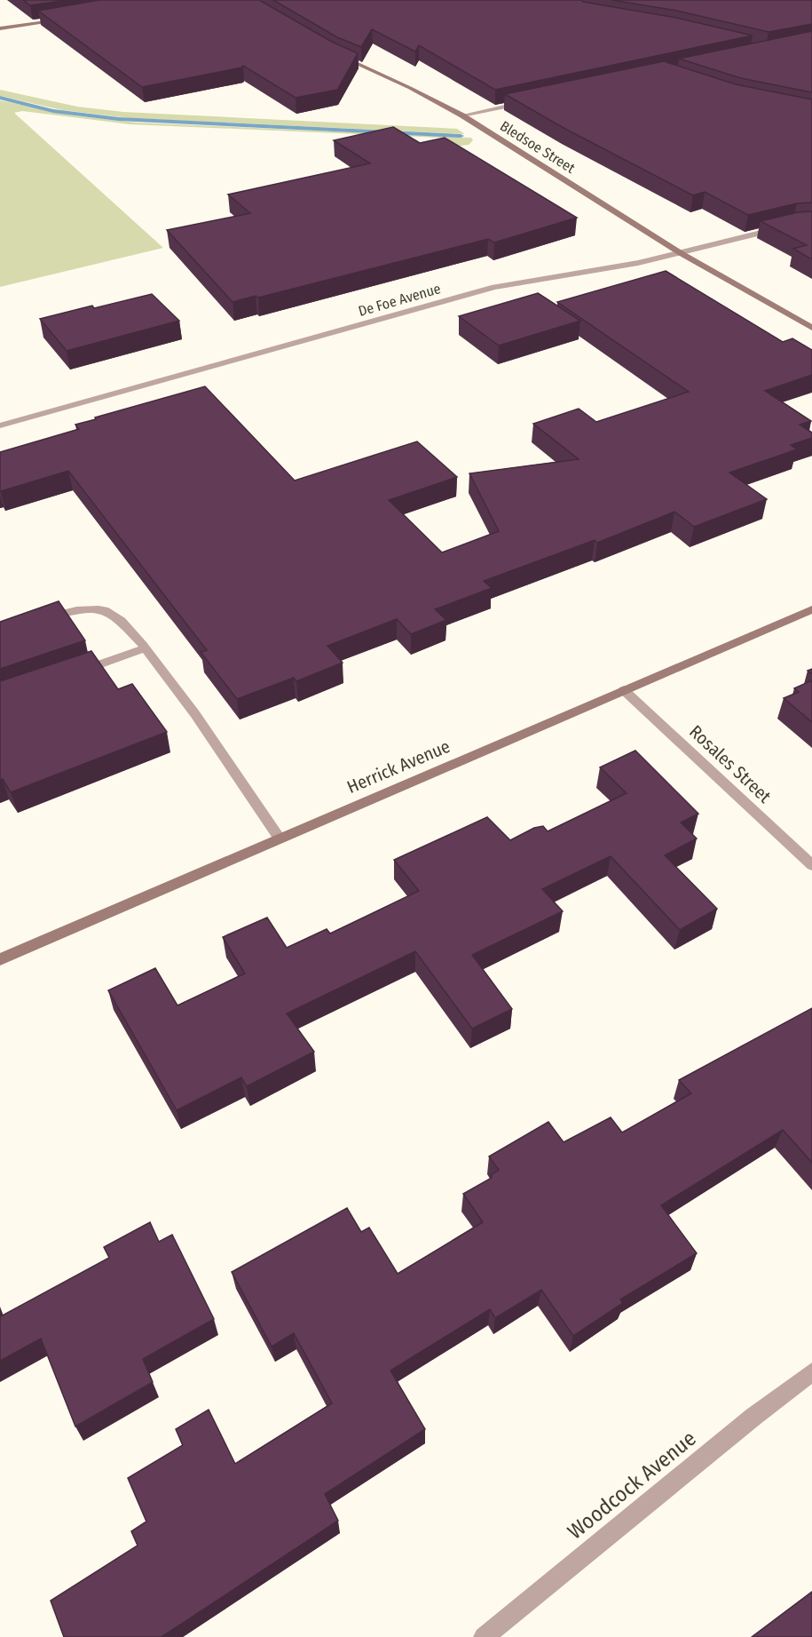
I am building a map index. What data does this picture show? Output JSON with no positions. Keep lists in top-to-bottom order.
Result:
{
  "streets": {
    "street": [
      "Bledsoe Street",
      "De Foe Avenue",
      "Rosales Street",
      "Herrick Avenue",
      "Woodcock Avenue"
    ]
  },
  "crossings": [
    ["Bledsoe Street", "De Foe Avenue"],
    ["Rosales Street", "Herrick Avenue"]
  ]
}
